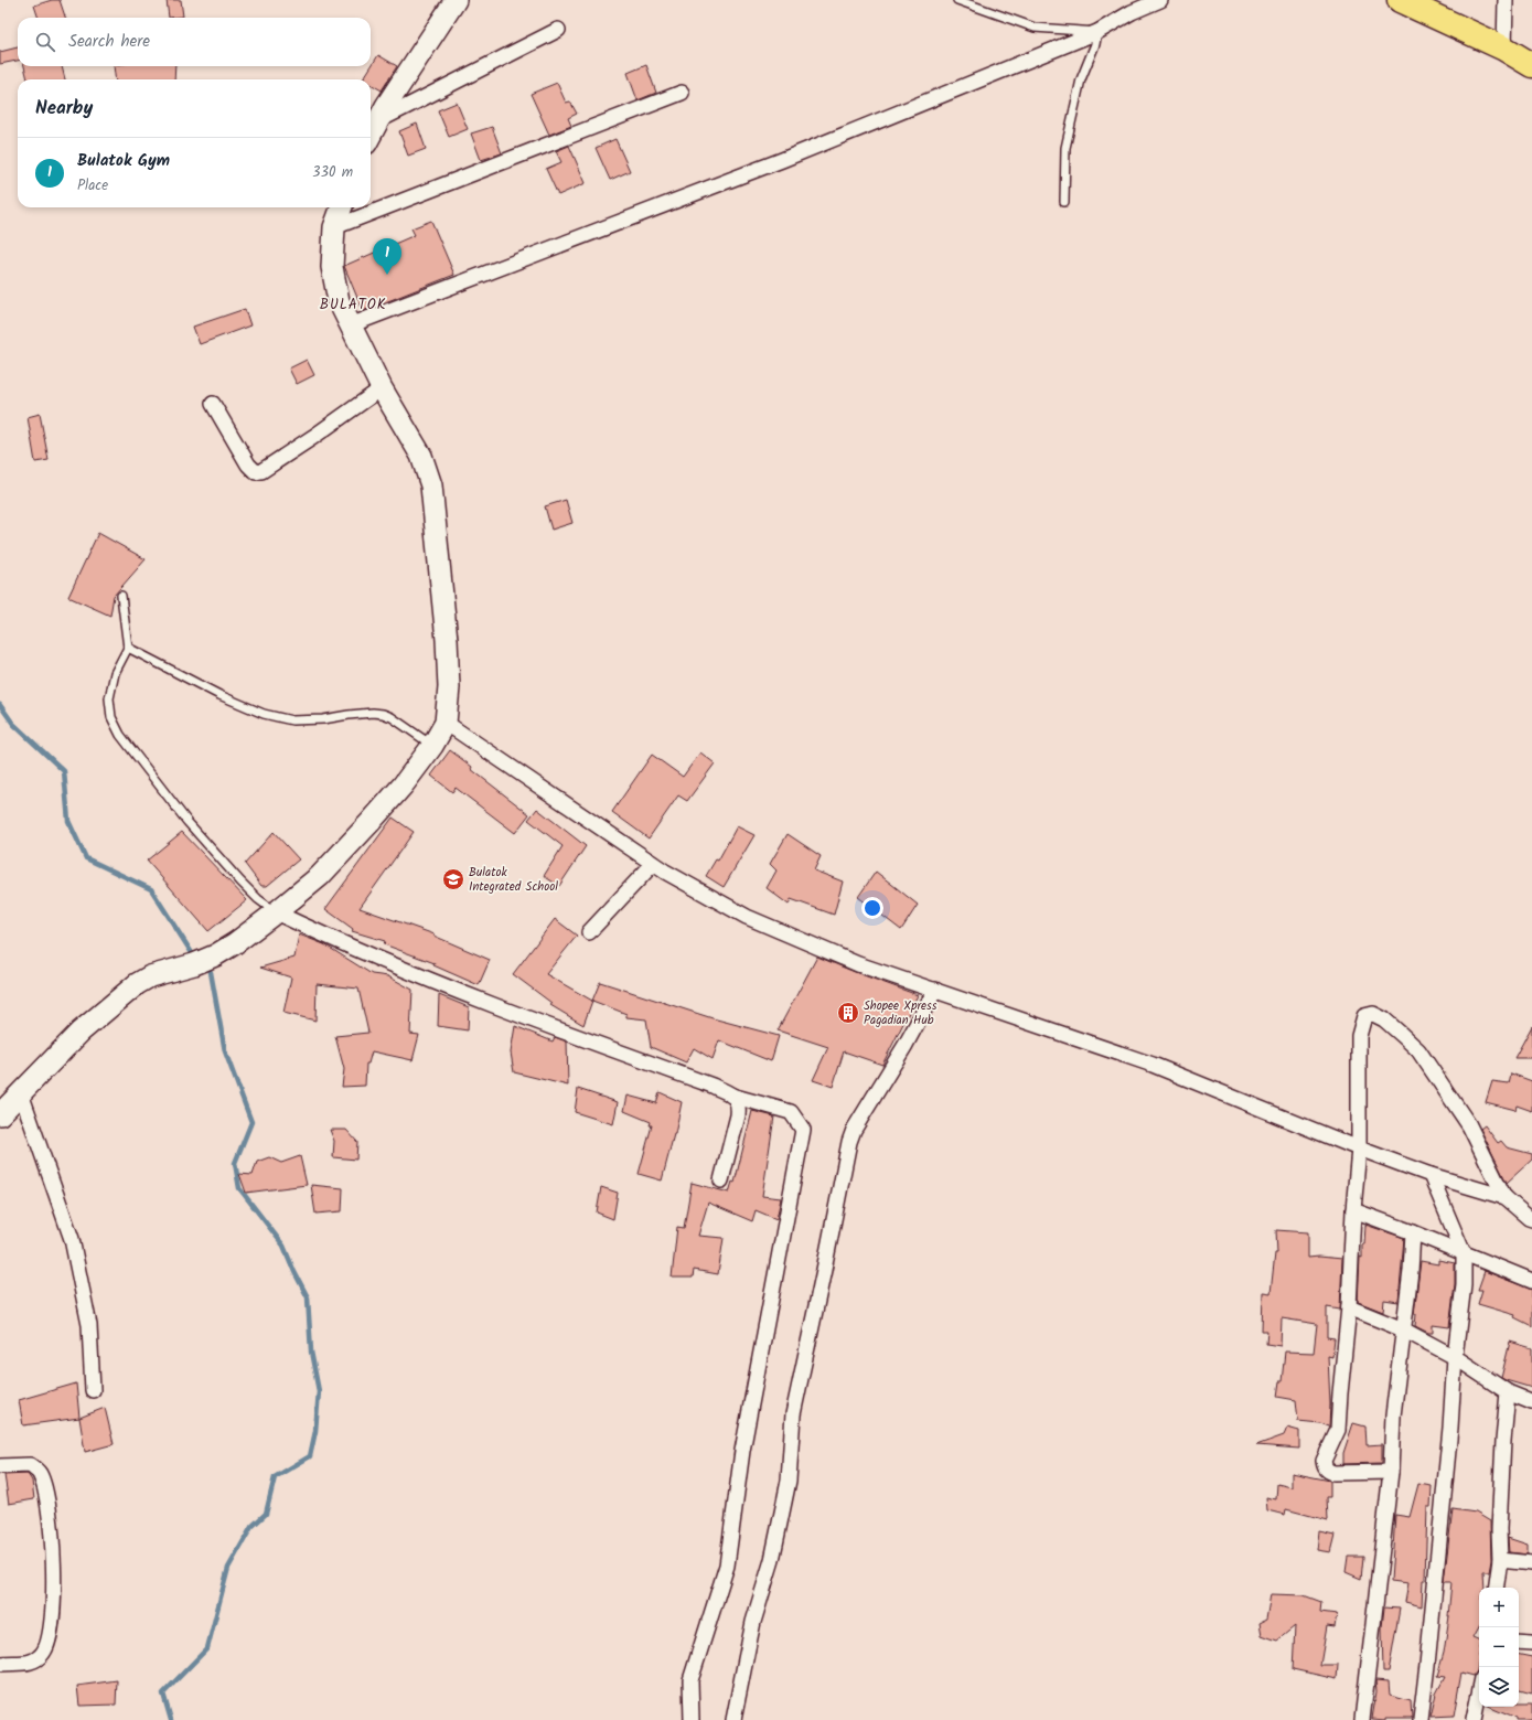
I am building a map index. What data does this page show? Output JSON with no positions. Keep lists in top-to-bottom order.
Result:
{
  "districts": ["BULATOK"],
  "places": {
    "school or university": ["Bulatok Integrated School"],
    "building": ["Shopee Xpress Pagadian Hub"]
  },
  "page": {
    "search": "Search here",
    "heading": "Nearby",
    "list": [
      {
        "mark": "1",
        "name": "Bulatok Gym",
        "note": "Place",
        "value": "330 m"
      }
    ],
    "pins": "1",
    "map_buttons": ["+", "−"]
  }
}
